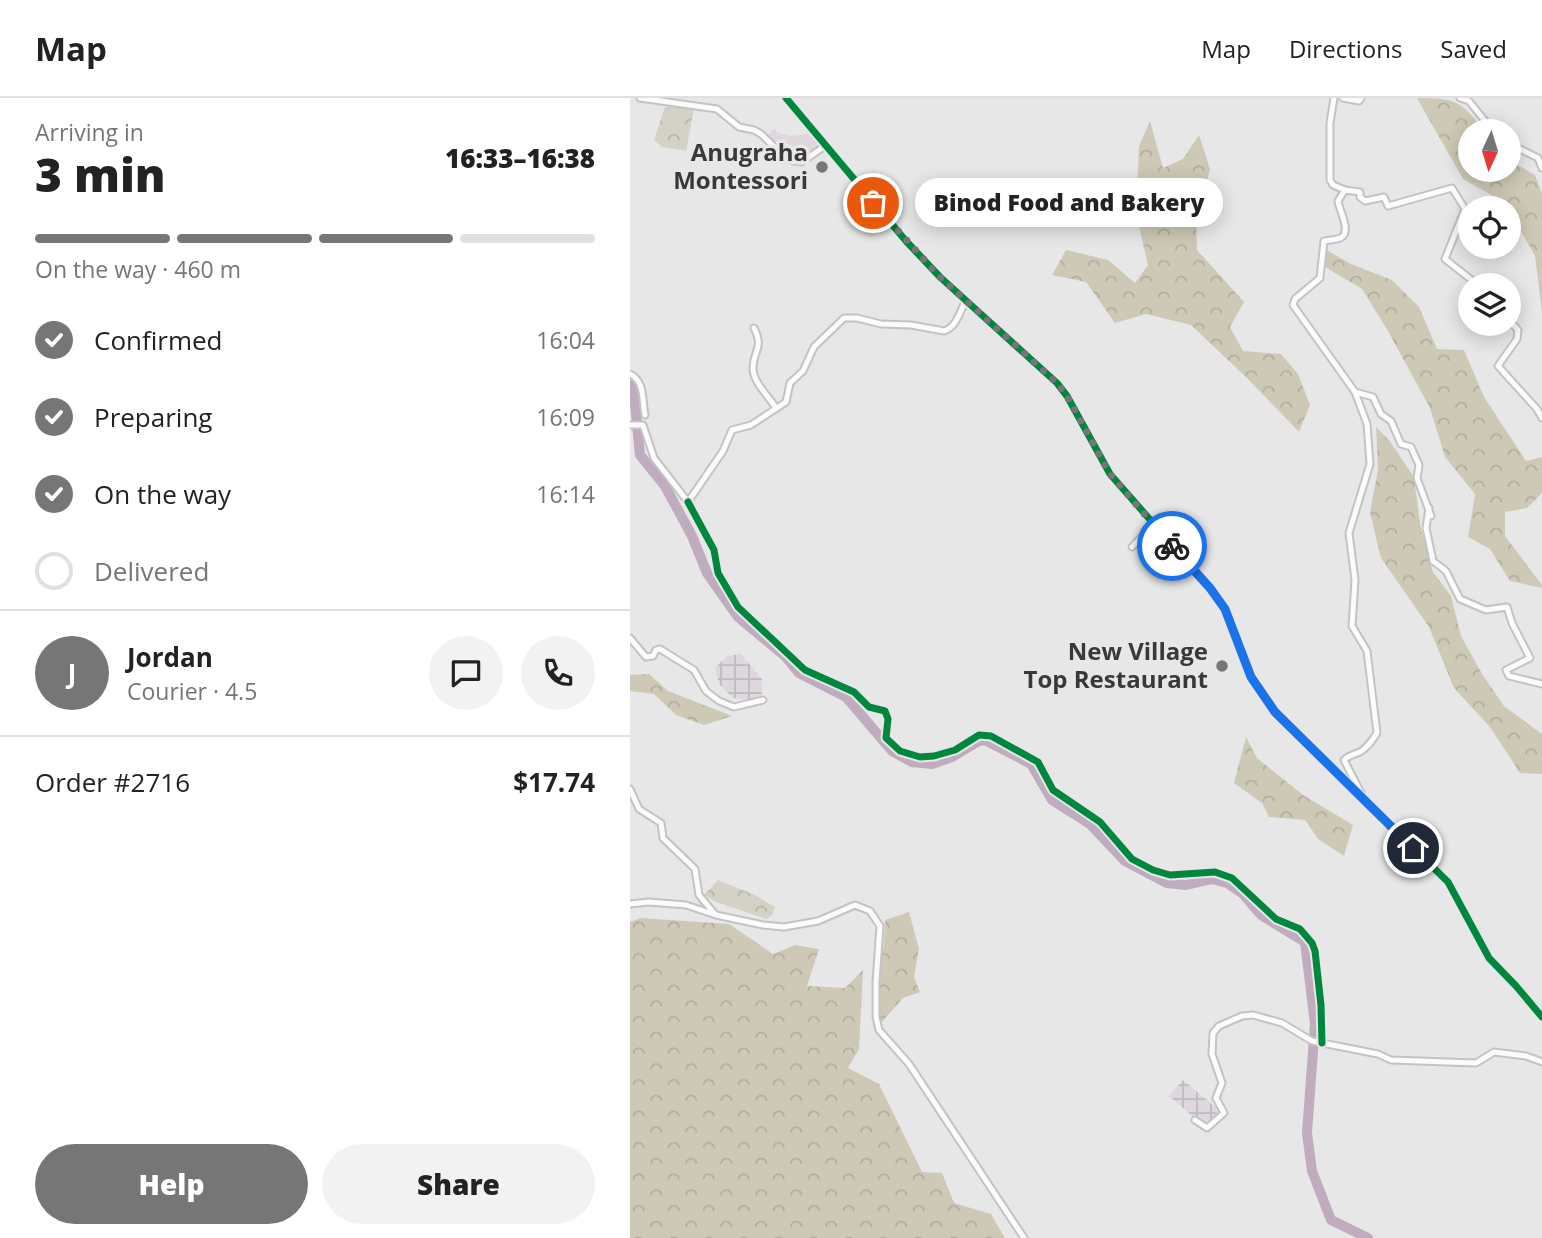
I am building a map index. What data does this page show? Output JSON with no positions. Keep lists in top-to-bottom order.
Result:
{
  "places": ["Anugraha Montessori", "Binod Food and Bakery", "New Village Top Restaurant"],
  "north": "bottom",
  "page": {
    "header": "Map",
    "nav": ["Map", "Directions", "Saved"],
    "heading": ["3 min", "Arriving in", "16:33–16:38"],
    "panel": [
      "Jordan",
      "Courier · 4.5",
      "Order #2716",
      "$17.74"
    ],
    "bubble": "Binod Food and Bakery",
    "bar": "On the way · 460 m",
    "list": [
      ["Confirmed", "16:04"],
      ["Preparing", "16:09"],
      ["On the way", "16:14"],
      "Delivered"
    ],
    "round": "J",
    "buttons": ["Help", "Share"]
  }
}
